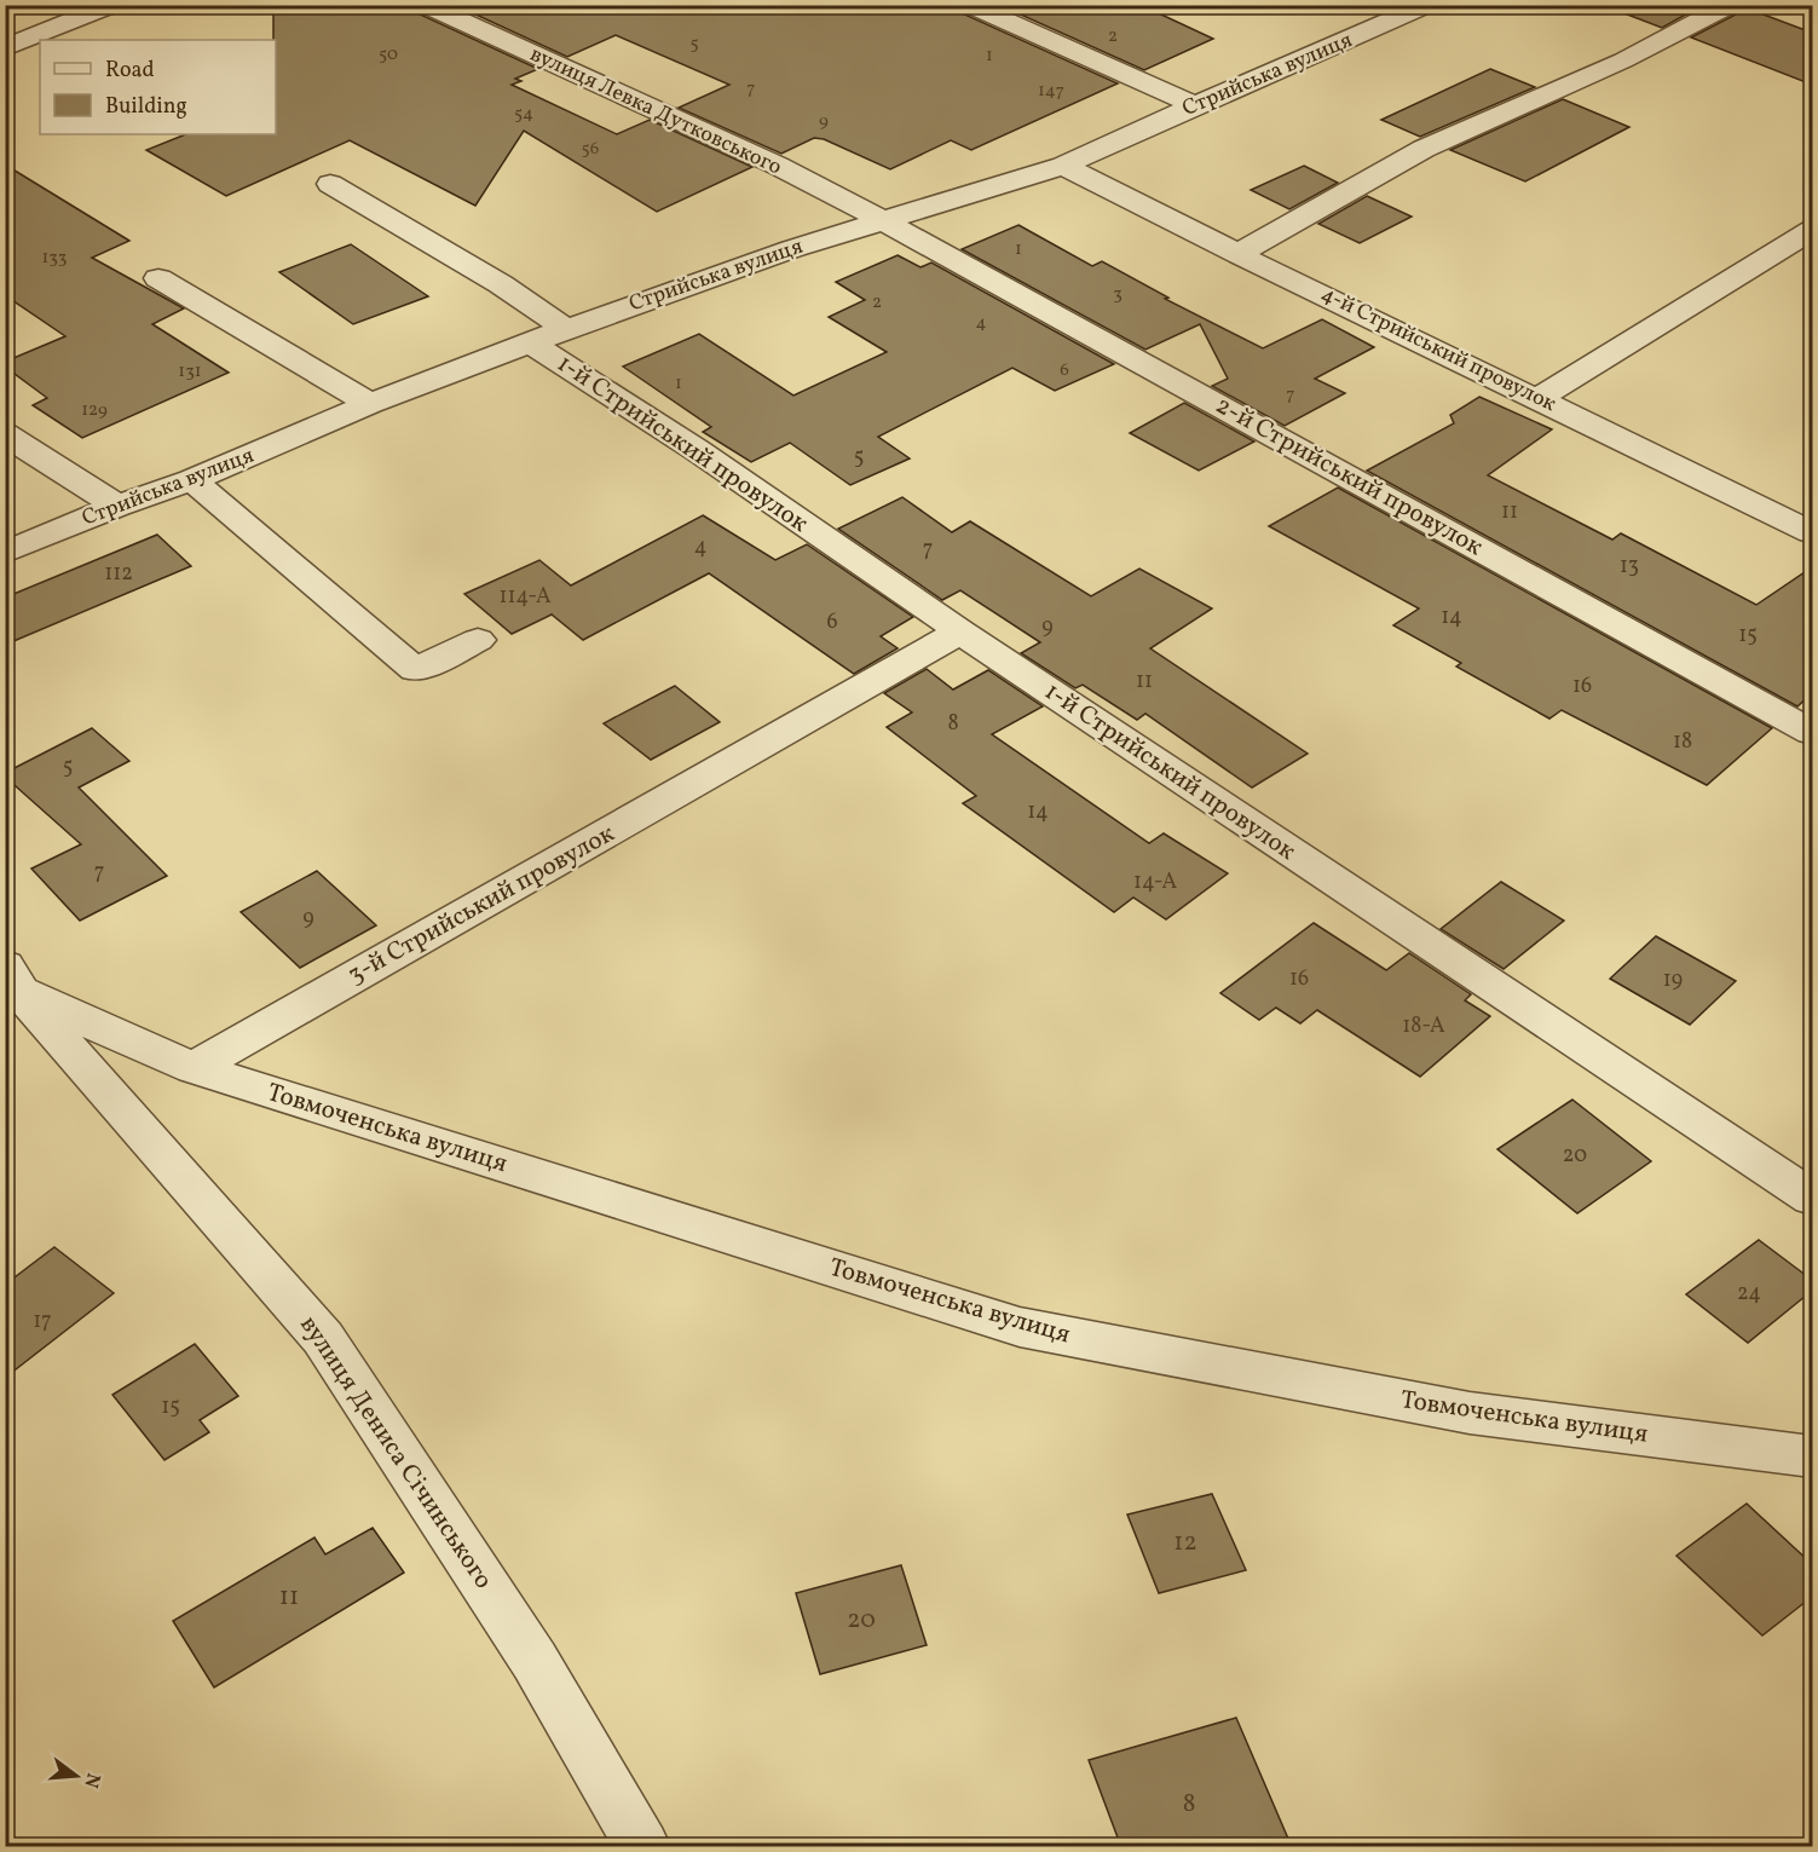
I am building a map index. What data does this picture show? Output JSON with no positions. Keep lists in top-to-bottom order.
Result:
{
  "streets": {
    "street": [
      "Стрийська вулиця",
      "вулиця Левка Дутковського",
      "4-й Стрийський провулок",
      "1-й Стрийський провулок",
      "2-й Стрийський провулок",
      "3-й Стрийський провулок",
      "Товмоченська вулиця",
      "вулиця Дениса Січинського"
    ]
  },
  "crossings": [
    ["Стрийська вулиця", "вулиця Левка Дутковського"],
    ["Стрийська вулиця", "4-й Стрийський провулок"],
    ["Стрийська вулиця", "1-й Стрийський провулок"],
    ["Стрийська вулиця", "2-й Стрийський провулок"],
    ["вулиця Левка Дутковського", "2-й Стрийський провулок"],
    ["1-й Стрийський провулок", "3-й Стрийський провулок"],
    ["3-й Стрийський провулок", "Товмоченська вулиця"]
  ],
  "house_numbers": [
    "2",
    "5",
    "50",
    "1",
    "7",
    "147",
    "54",
    "9",
    "56",
    "1",
    "133",
    "3",
    "2",
    "4",
    "6",
    "131",
    "1",
    "7",
    "129",
    "5",
    "11",
    "4",
    "7",
    "13",
    "112",
    "114-А",
    "14",
    "6",
    "9",
    "15",
    "11",
    "16",
    "8",
    "18",
    "5",
    "14",
    "7",
    "14-А",
    "9",
    "16",
    "19",
    "18-А",
    "20",
    "24",
    "17",
    "15",
    "12",
    "11",
    "20",
    "8"
  ],
  "legend": ["Road", "Building"],
  "north": "right"
}
